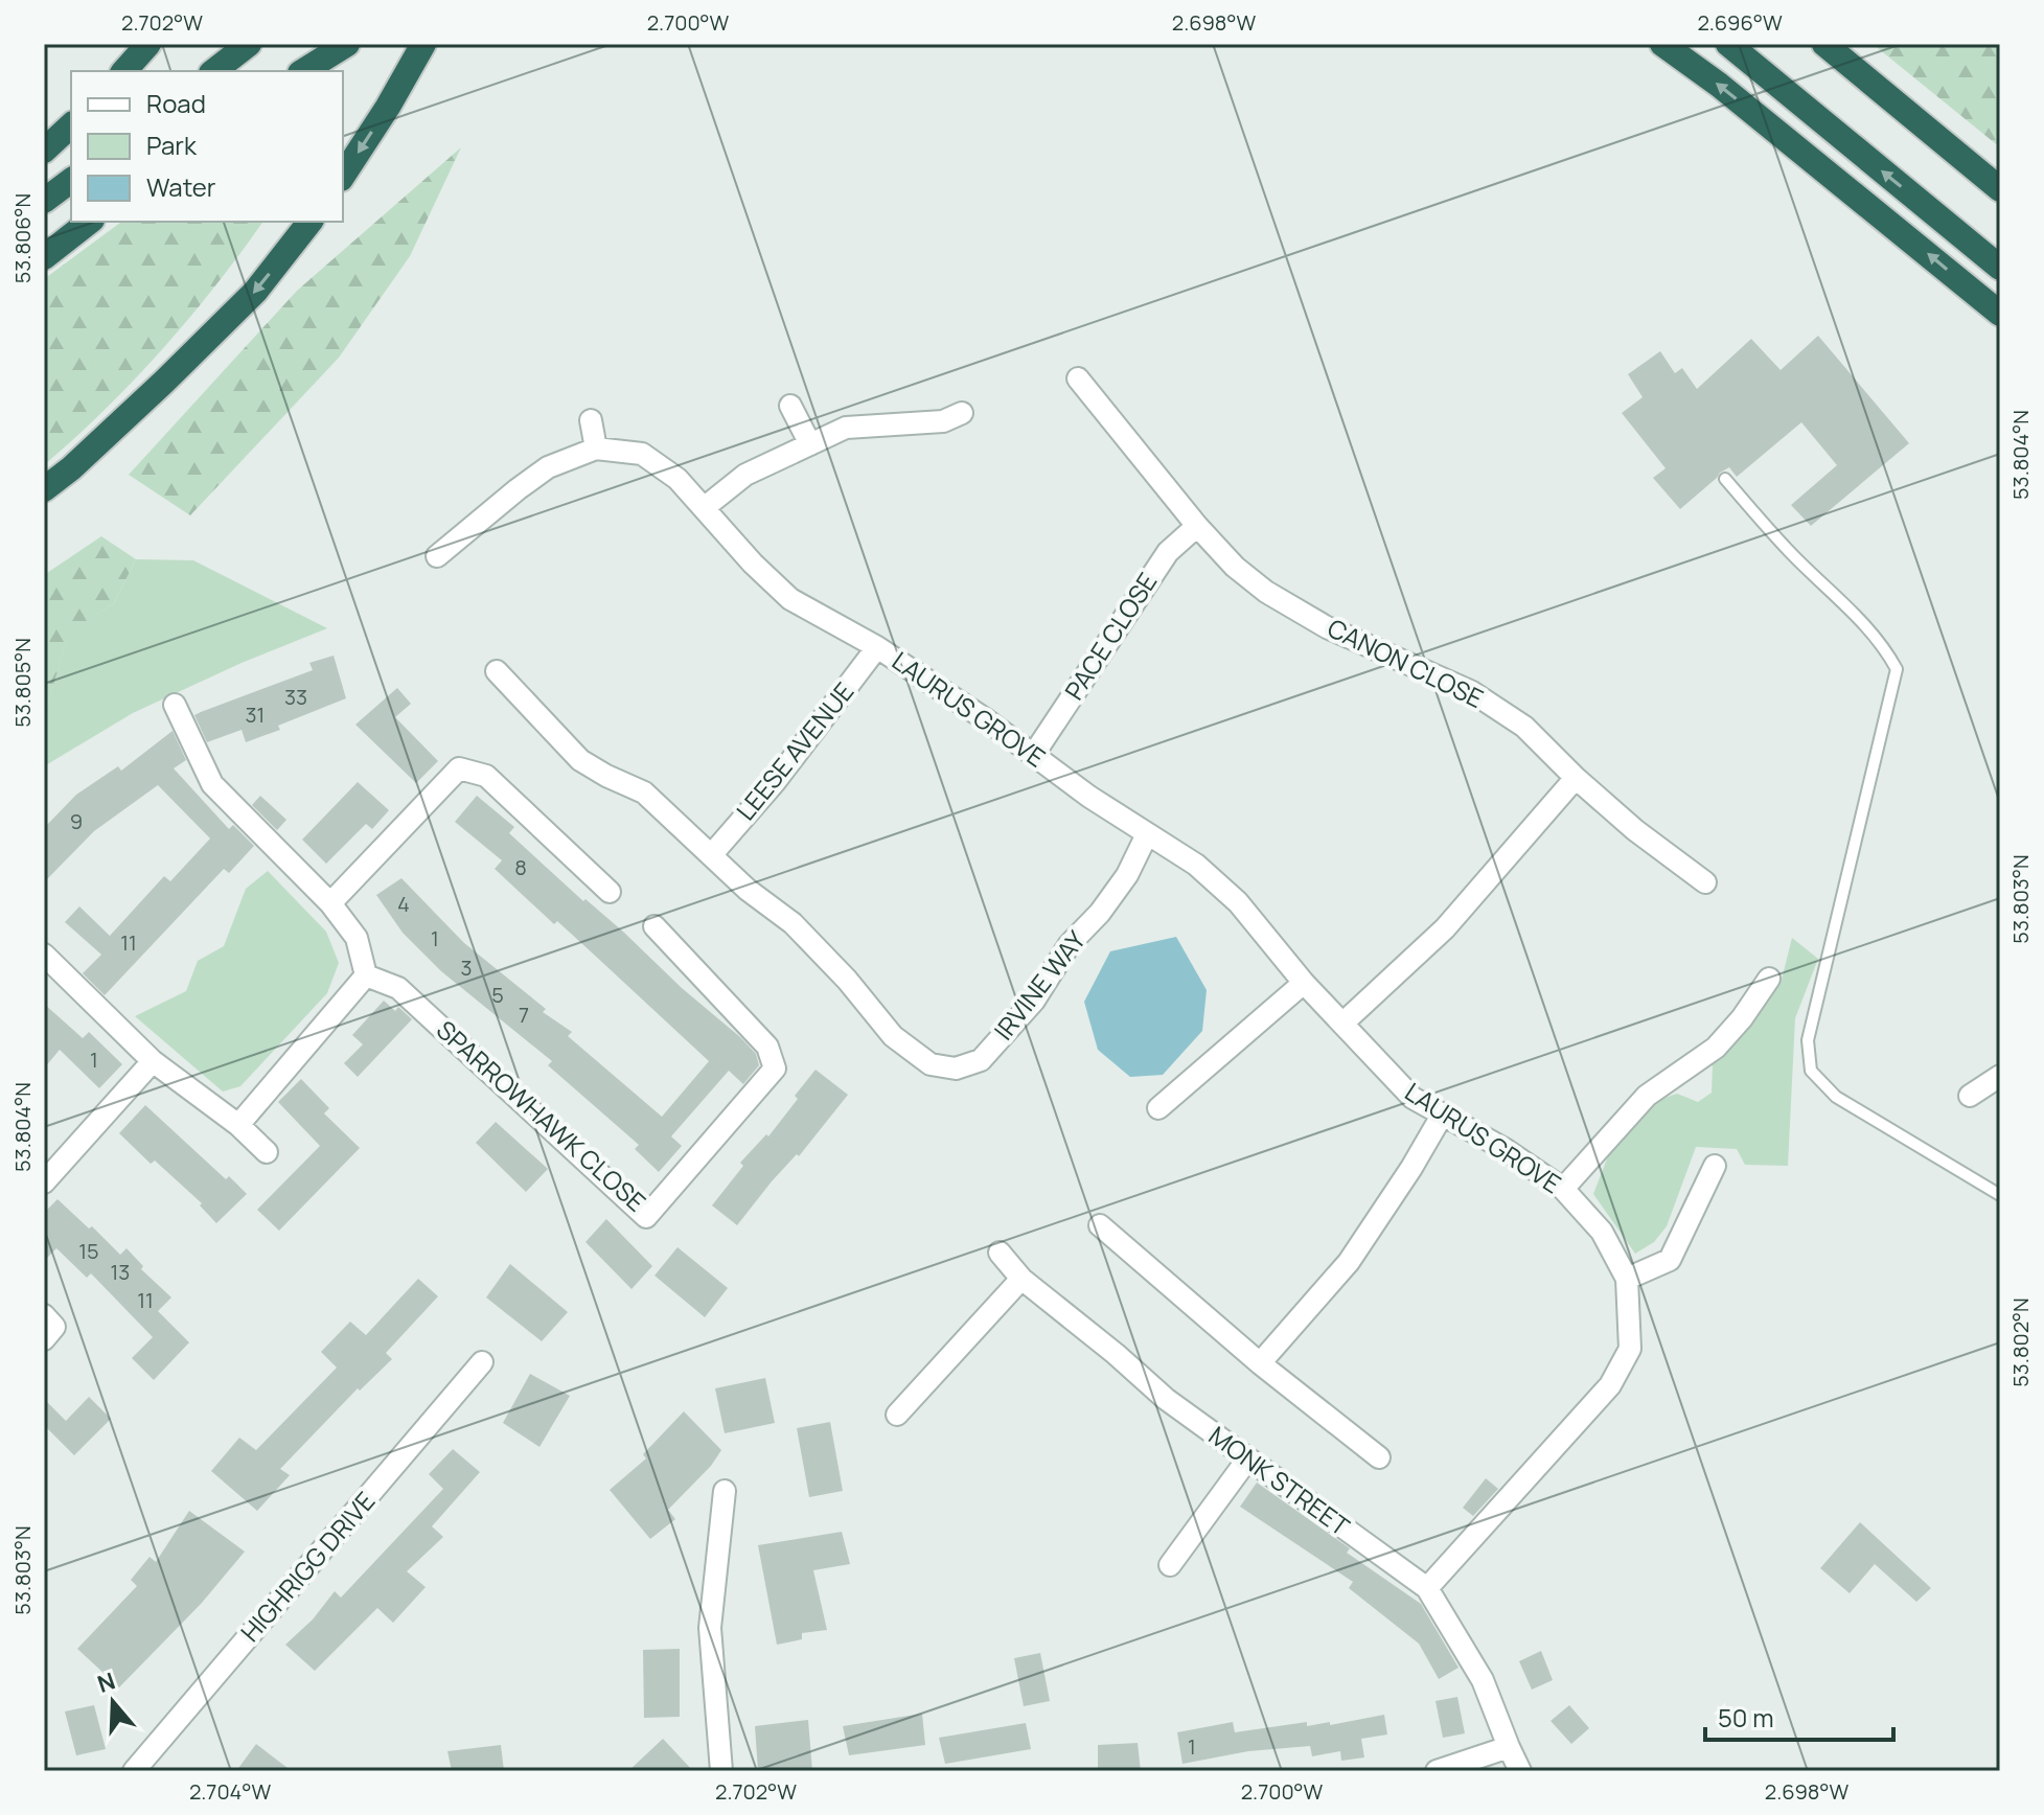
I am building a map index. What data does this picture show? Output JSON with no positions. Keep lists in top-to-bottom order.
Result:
{
  "streets": {
    "street": [
      "PACE CLOSE",
      "CANON CLOSE",
      "LAURUS GROVE",
      "LEESE AVENUE",
      "IRVINE WAY",
      "SPARROWHAWK CLOSE",
      "MONK STREET",
      "HIGHRIGG DRIVE"
    ]
  },
  "crossings": [
    ["PACE CLOSE", "CANON CLOSE"],
    ["PACE CLOSE", "LAURUS GROVE"],
    ["LAURUS GROVE", "LEESE AVENUE"],
    ["LAURUS GROVE", "IRVINE WAY"],
    ["LAURUS GROVE", "MONK STREET"],
    ["LEESE AVENUE", "IRVINE WAY"]
  ],
  "house_numbers": [
    "33",
    "31",
    "9",
    "8",
    "4",
    "1",
    "11",
    "3",
    "5",
    "7",
    "1",
    "15",
    "13",
    "11",
    "1"
  ],
  "legend": ["Road", "Park", "Water"],
  "scale_bar": "50 m",
  "north": "top",
  "coordinates": [
    "2.702°W",
    "2.700°W",
    "2.698°W",
    "2.696°W",
    "53.806°N",
    "53.804°N",
    "53.805°N",
    "53.803°N",
    "53.802°N",
    "2.704°W"
  ]
}
